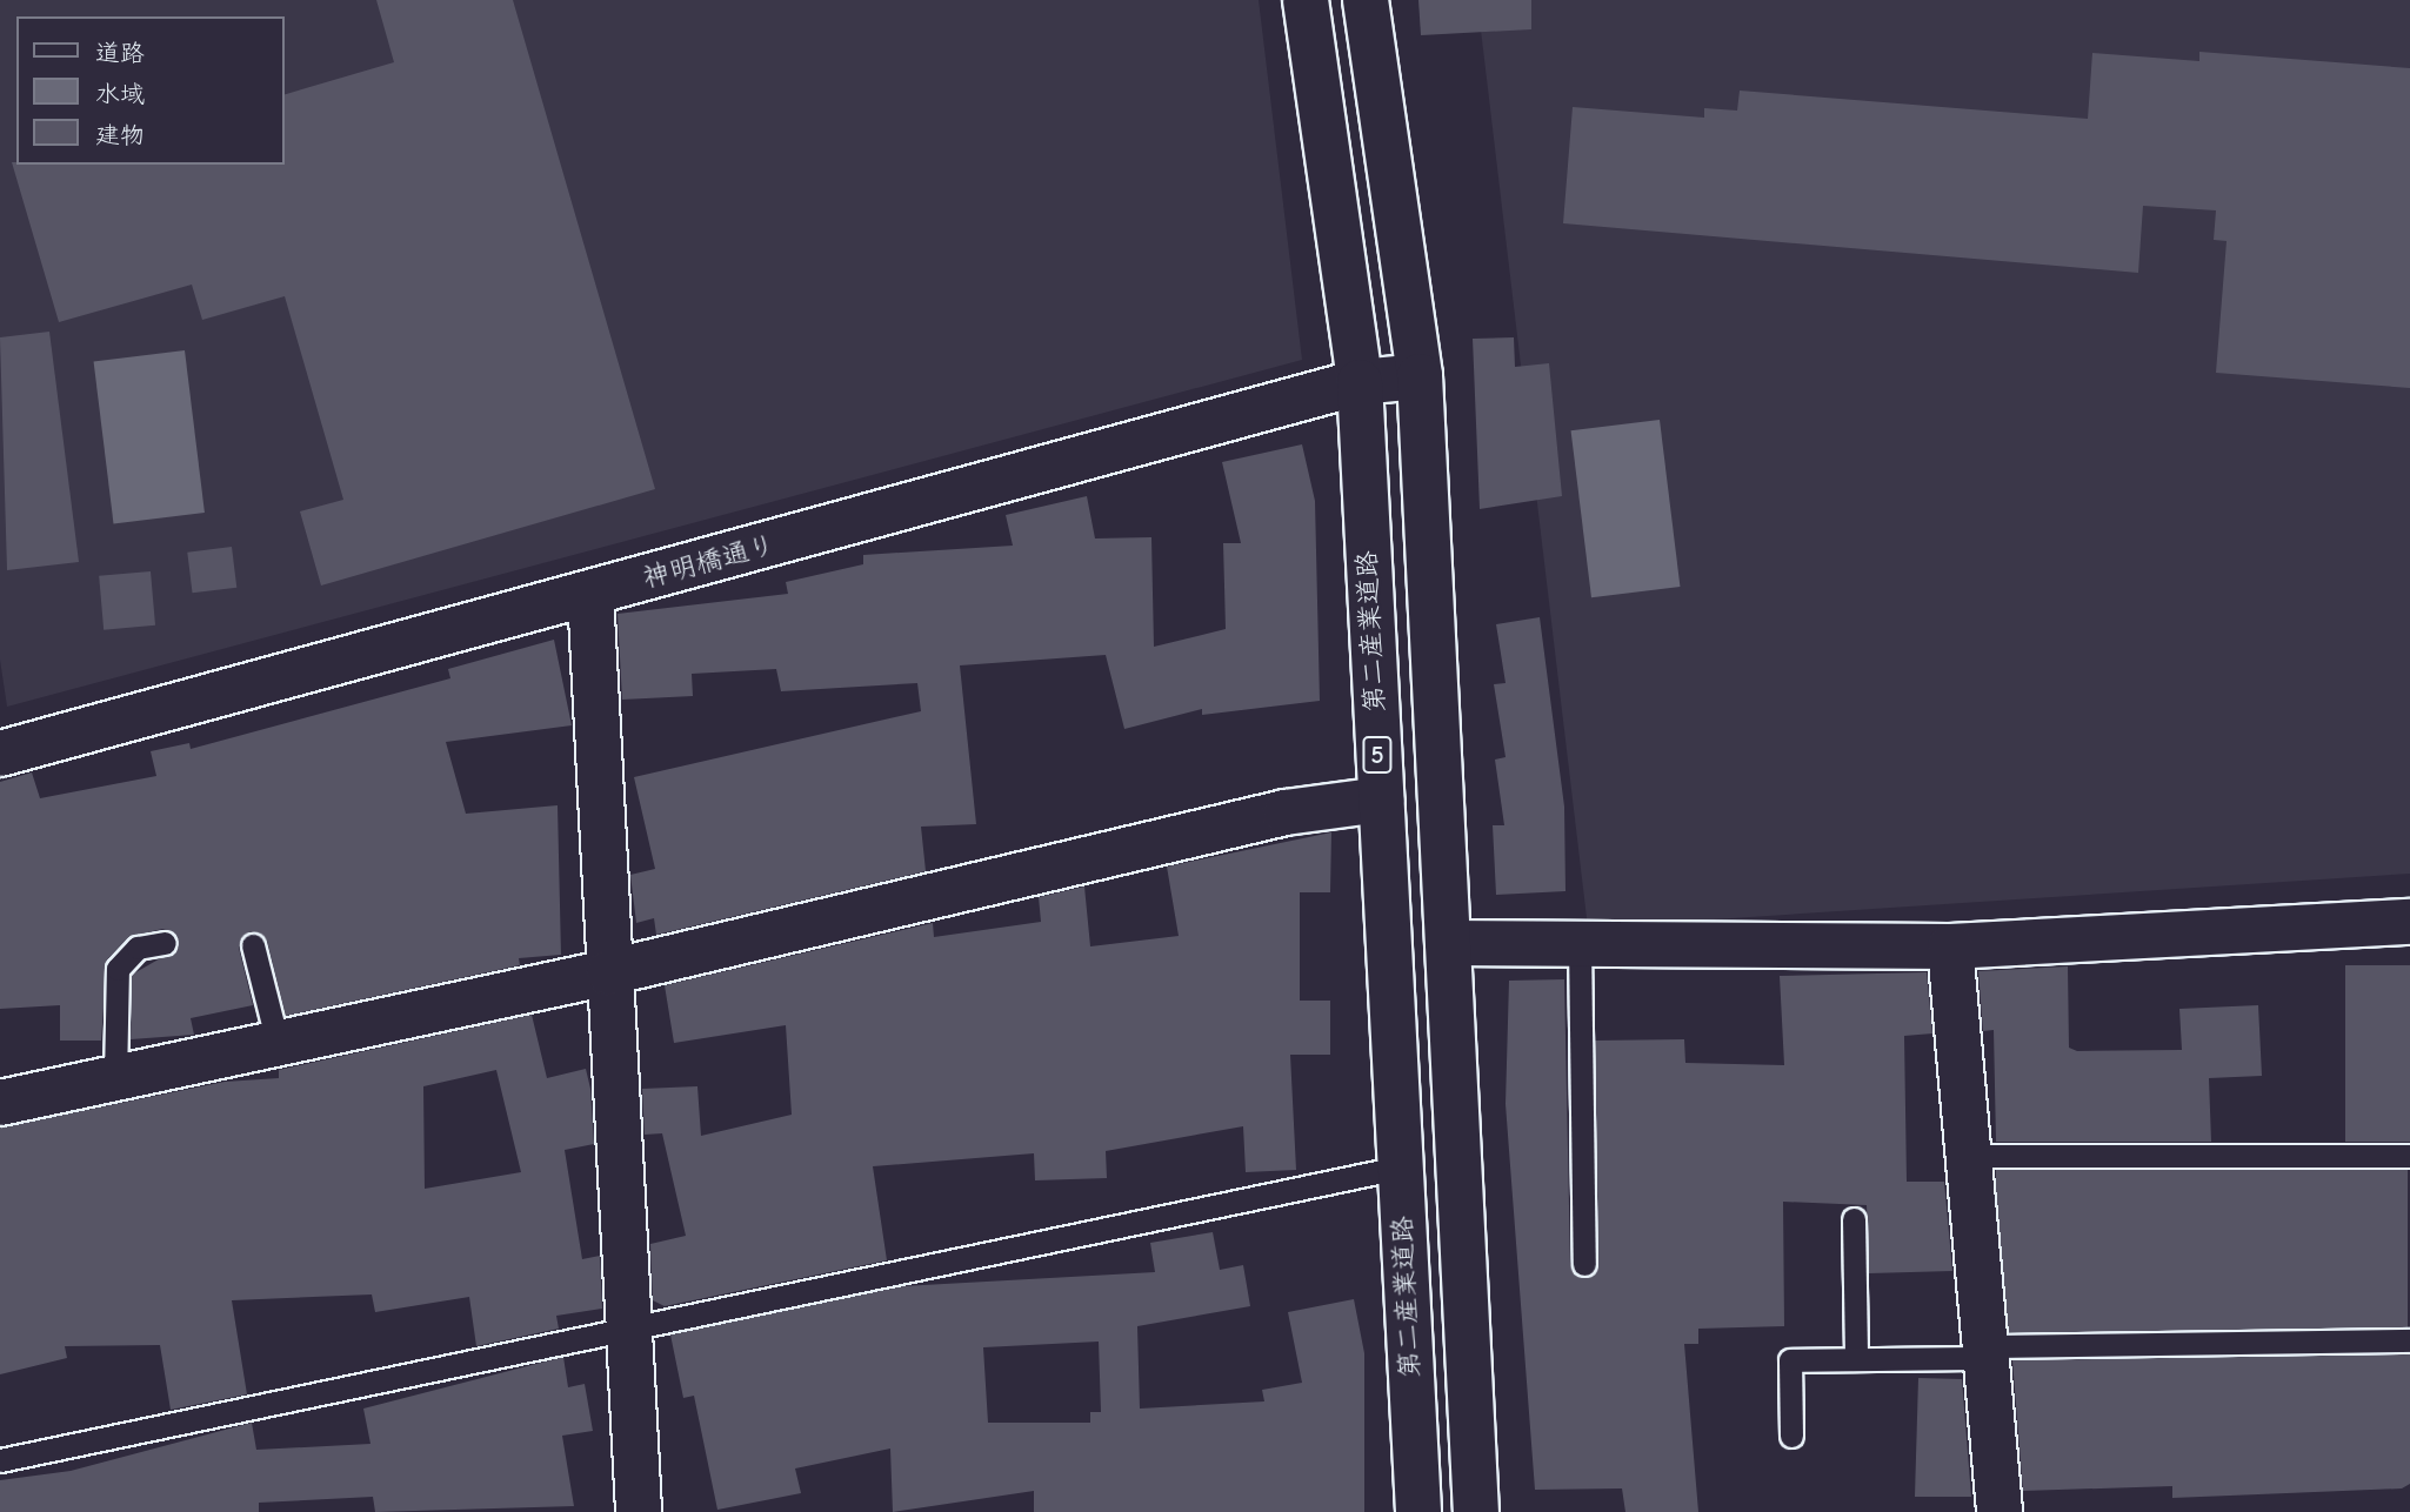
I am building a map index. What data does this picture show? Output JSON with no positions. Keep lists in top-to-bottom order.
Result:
{
  "streets": {
    "street": ["神明橋通り", "第二産業道路", "5"]
  },
  "crossings": [
    ["神明橋通り", "第二産業道路"]
  ],
  "legend": ["道路", "水域", "建物"]
}
